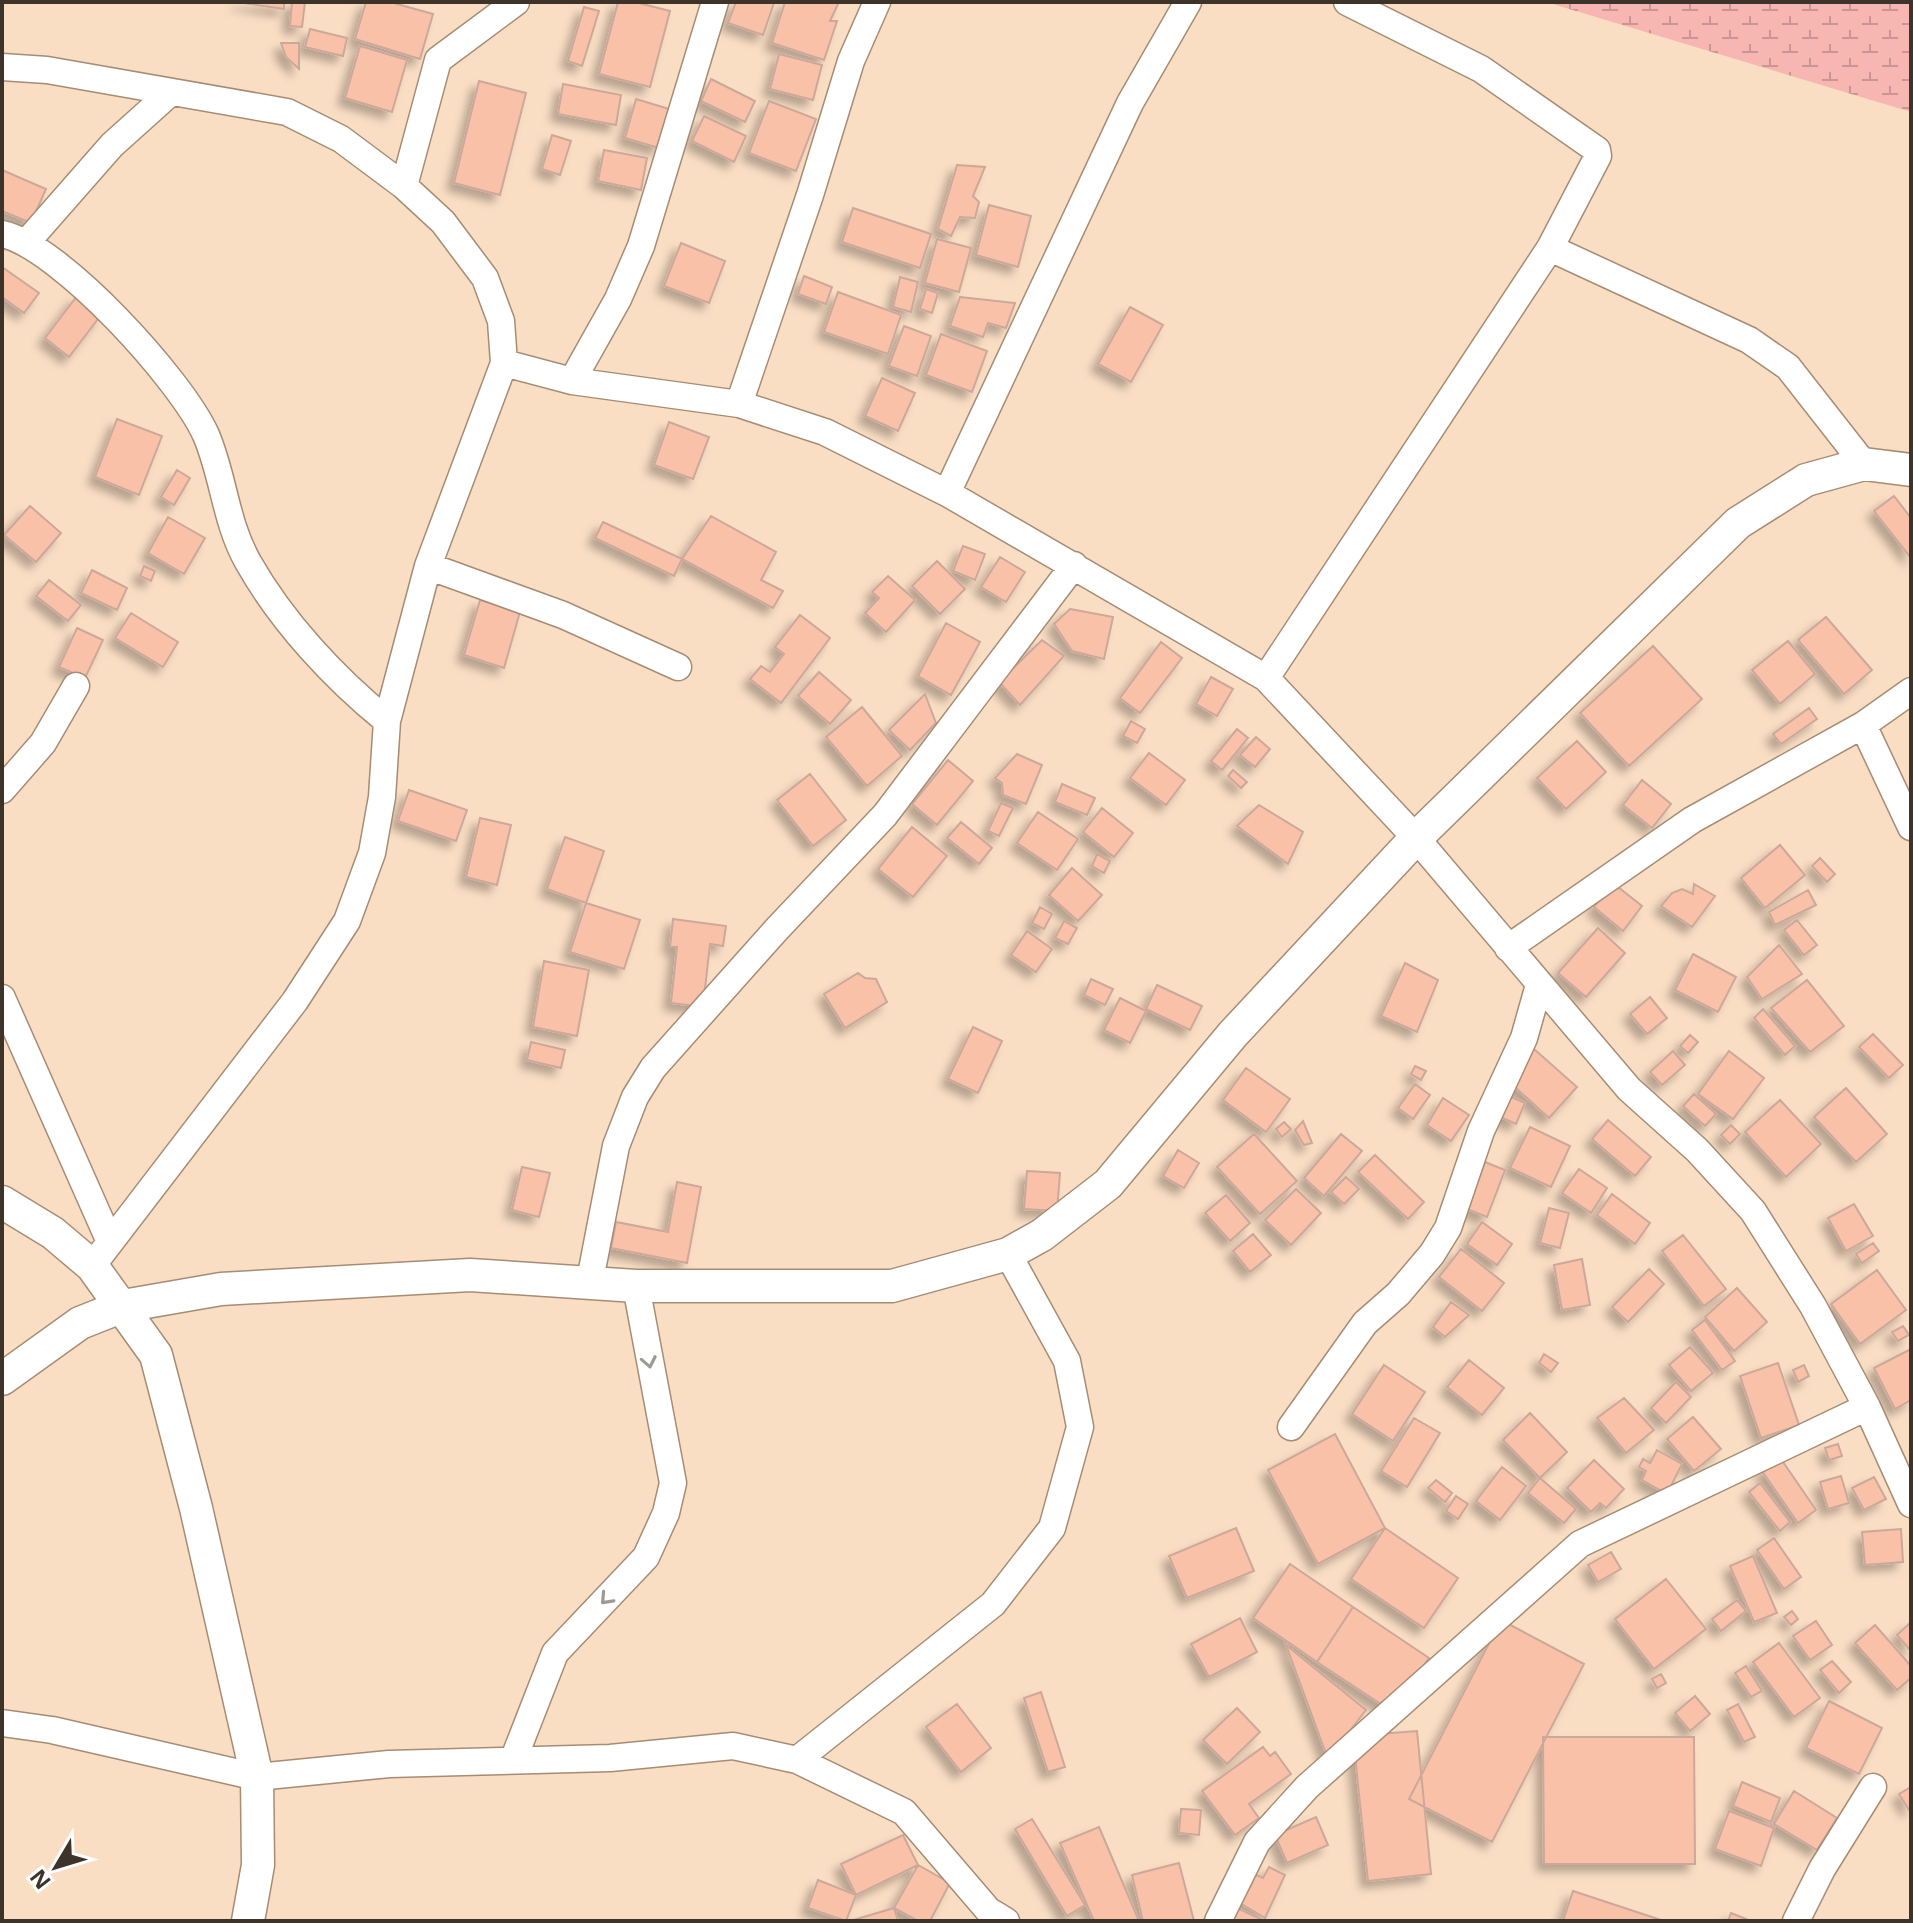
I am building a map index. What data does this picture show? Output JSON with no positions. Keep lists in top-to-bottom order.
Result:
{
  "north": "bottom left"
}
